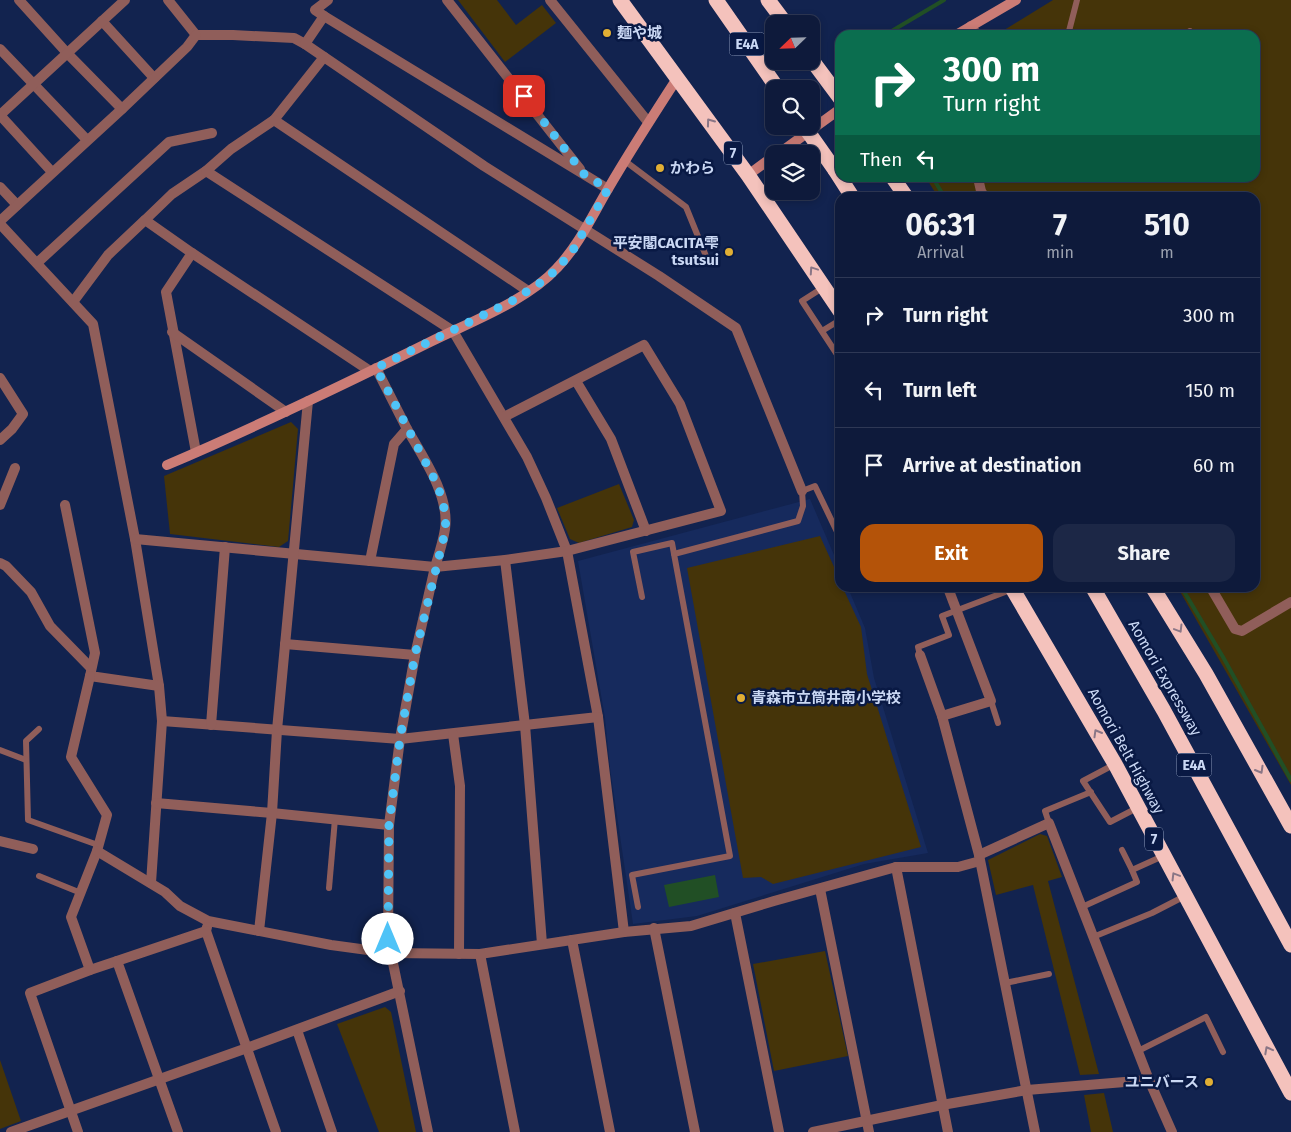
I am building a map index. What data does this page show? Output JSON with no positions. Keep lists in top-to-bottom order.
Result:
{
  "streets": {
    "highway": [
      "E4A",
      "7",
      "Aomori Expressway",
      "Aomori Belt Highway"
    ]
  },
  "places": [
    "麺や城",
    "かわら",
    "平安閣CACITA雫 tsutsui",
    "青森市立筒井南小学校",
    "ユニバース"
  ],
  "north": "bottom left",
  "page": {
    "turn": ["300 m", "Turn right"],
    "then": "Then",
    "eta": [
      "06:31",
      "Arrival",
      "7",
      "min",
      "510",
      "m"
    ],
    "list": [
      {
        "name": "Turn right",
        "value": "300 m"
      },
      {
        "name": "Turn left",
        "value": "150 m"
      },
      {
        "name": "Arrive at destination",
        "value": "60 m"
      }
    ],
    "buttons": ["Exit", "Share"]
  }
}
